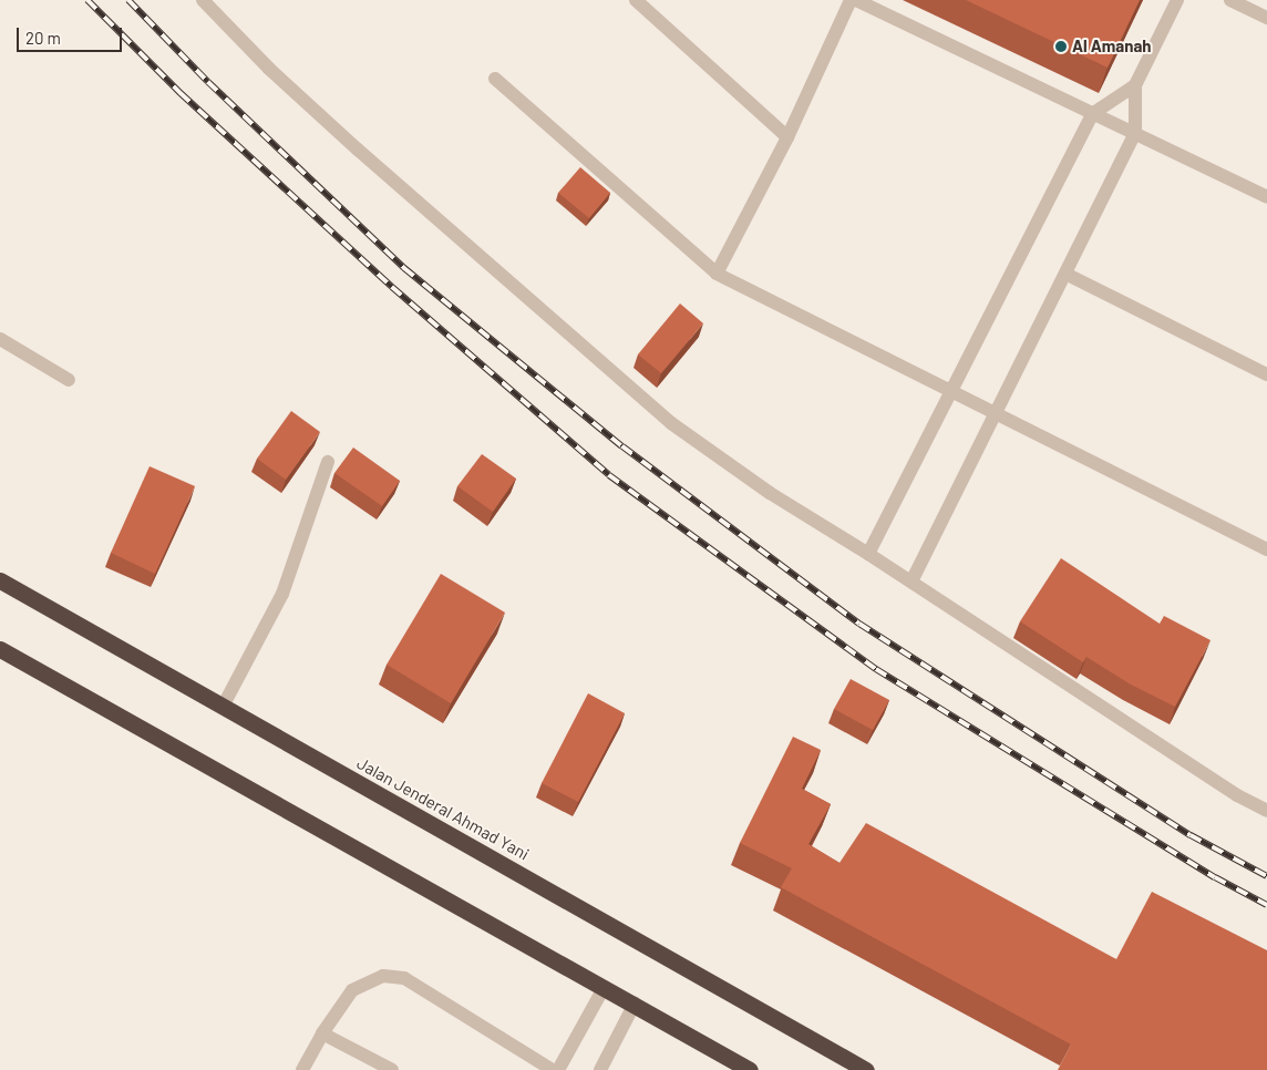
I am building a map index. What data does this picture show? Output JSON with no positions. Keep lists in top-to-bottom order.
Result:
{
  "streets": {
    "highway": ["Jalan Jenderal Ahmad Yani"]
  },
  "places": ["Al Amanah"],
  "scale_bar": "20 m"
}
